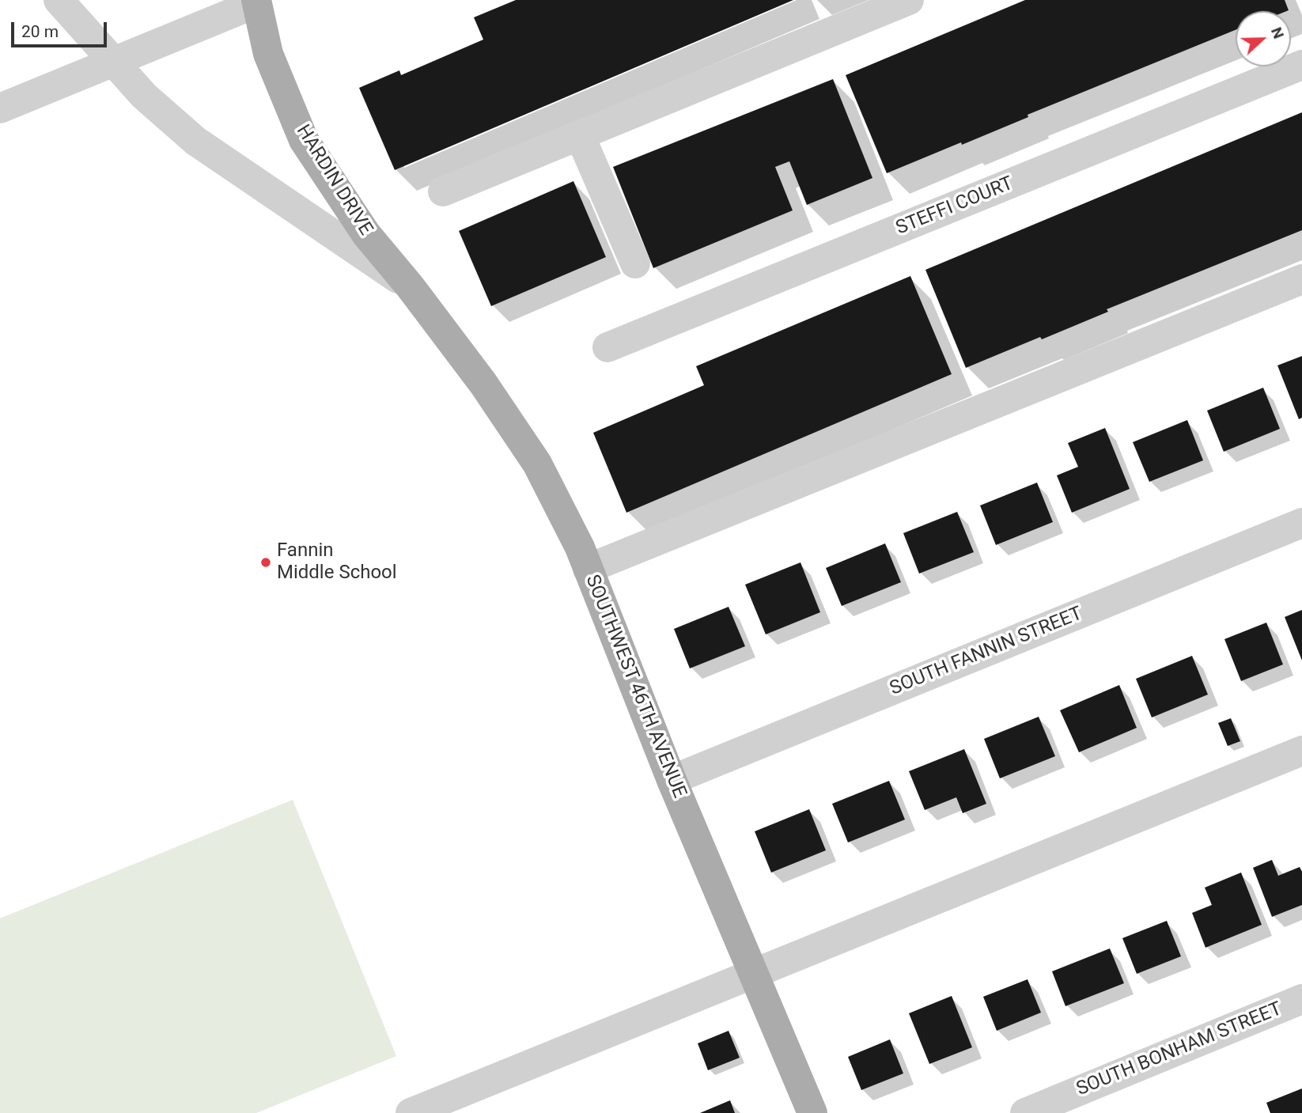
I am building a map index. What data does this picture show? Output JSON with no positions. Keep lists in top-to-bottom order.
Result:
{
  "streets": {
    "main road": ["HARDIN DRIVE", "SOUTHWEST 46TH AVENUE"],
    "street": ["STEFFI COURT", "SOUTH FANNIN STREET", "SOUTH BONHAM STREET"]
  },
  "crossings": [
    ["HARDIN DRIVE", "SOUTHWEST 46TH AVENUE"],
    ["SOUTH FANNIN STREET", "SOUTHWEST 46TH AVENUE"]
  ],
  "places": ["Fannin Middle School"],
  "scale_bar": "20 m",
  "north": "right"
}
